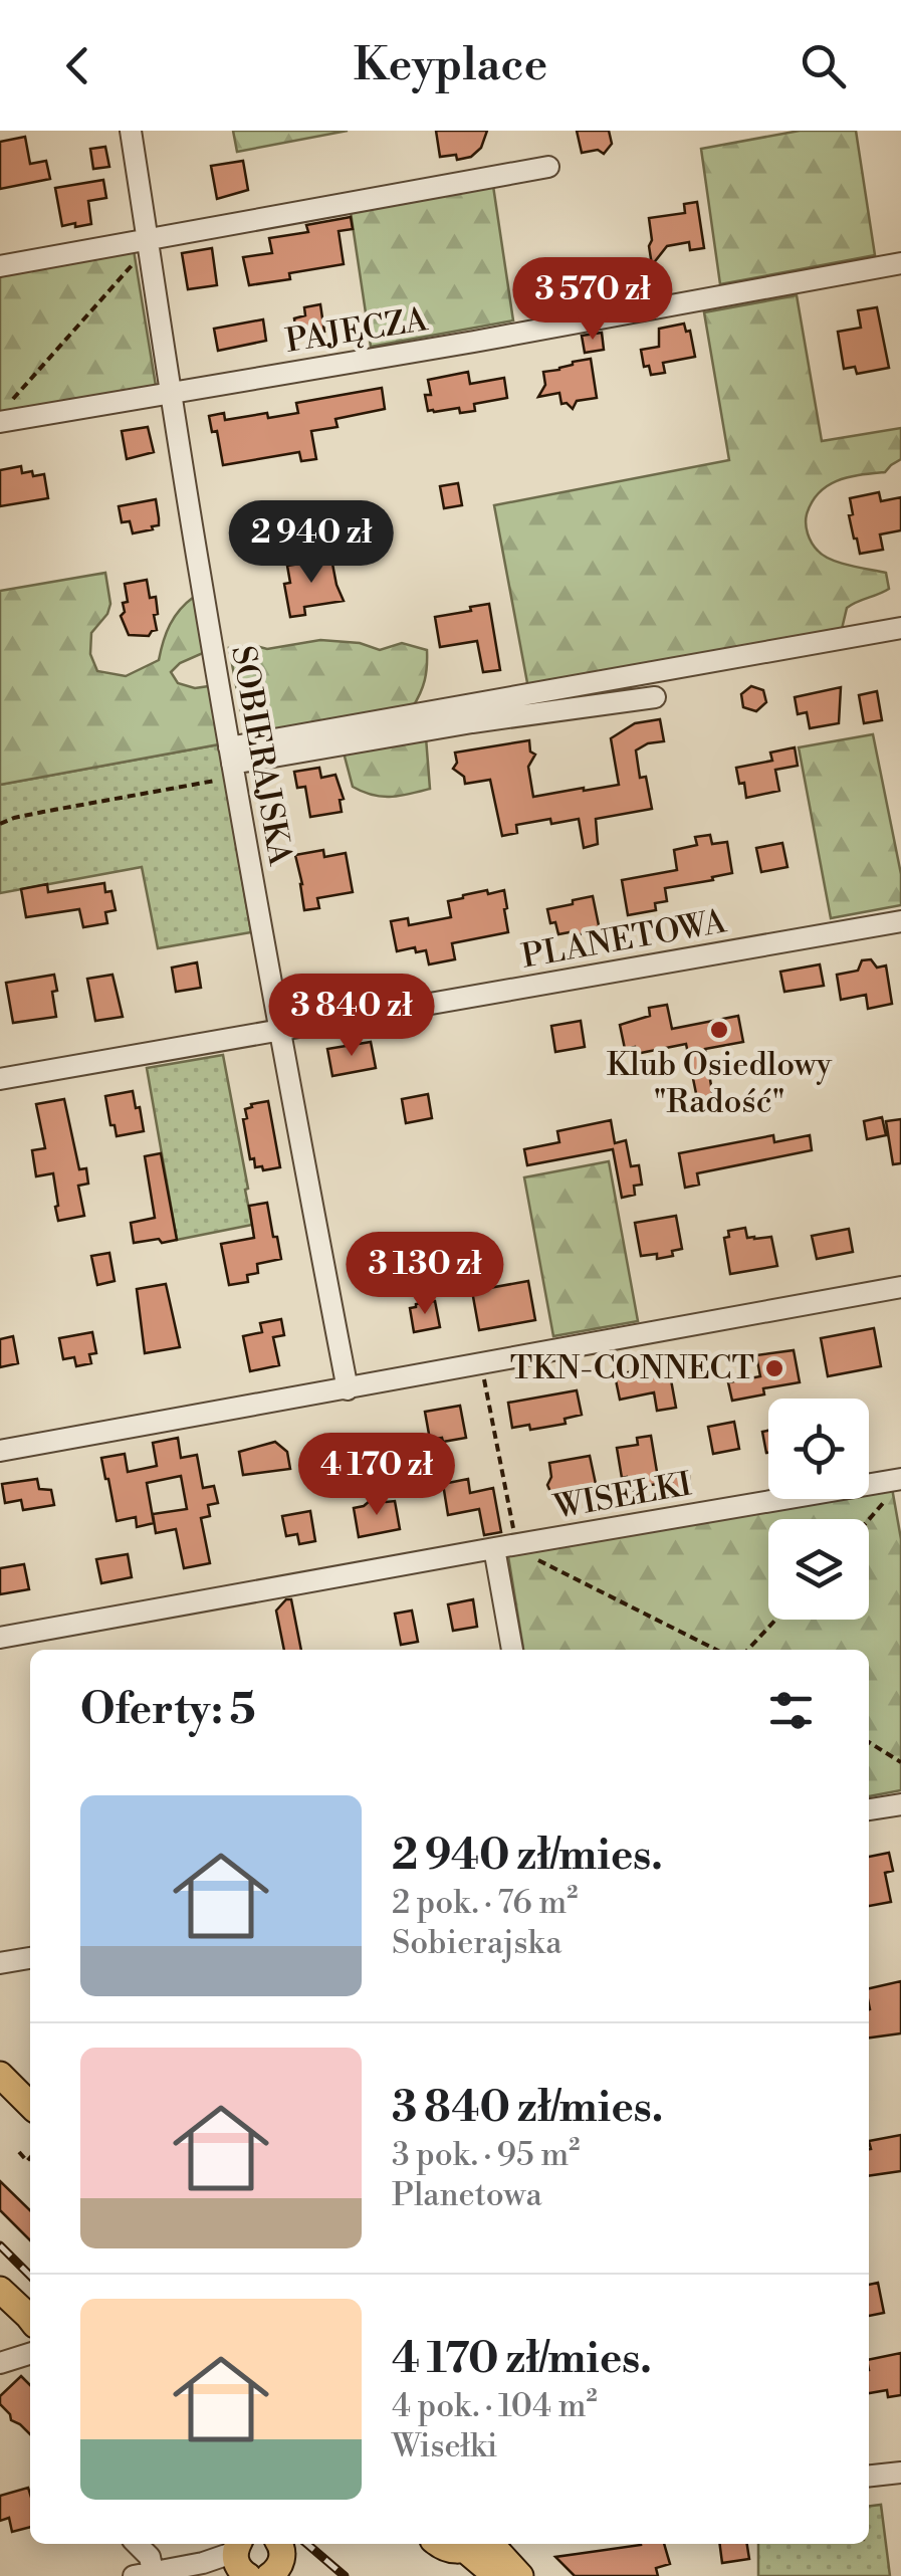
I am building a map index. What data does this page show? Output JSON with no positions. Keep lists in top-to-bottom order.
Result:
{
  "streets": {
    "street": [
      "PAJĘCZA",
      "SOBIERAJSKA",
      "PLANETOWA",
      "WISEŁKI"
    ]
  },
  "crossings": [
    ["PAJĘCZA", "SOBIERAJSKA"],
    ["SOBIERAJSKA", "PLANETOWA"]
  ],
  "places": ["Klub Osiedlowy \"Radość\"", "TKN-CONNECT"],
  "page": {
    "header": "Keyplace",
    "price": [
      "3 570 zł",
      "2 940 zł",
      "3 840 zł",
      "3 130 zł",
      "4 170 zł"
    ],
    "heading": "Oferty: 5",
    "list": [
      {
        "name": "2 940 zł/mies.",
        "note": "2 pok. · 76 m² · Sobierajska"
      },
      {
        "name": "3 840 zł/mies.",
        "note": "3 pok. · 95 m² · Planetowa"
      },
      {
        "name": "4 170 zł/mies.",
        "note": "4 pok. · 104 m² · Wisełki"
      }
    ]
  }
}
